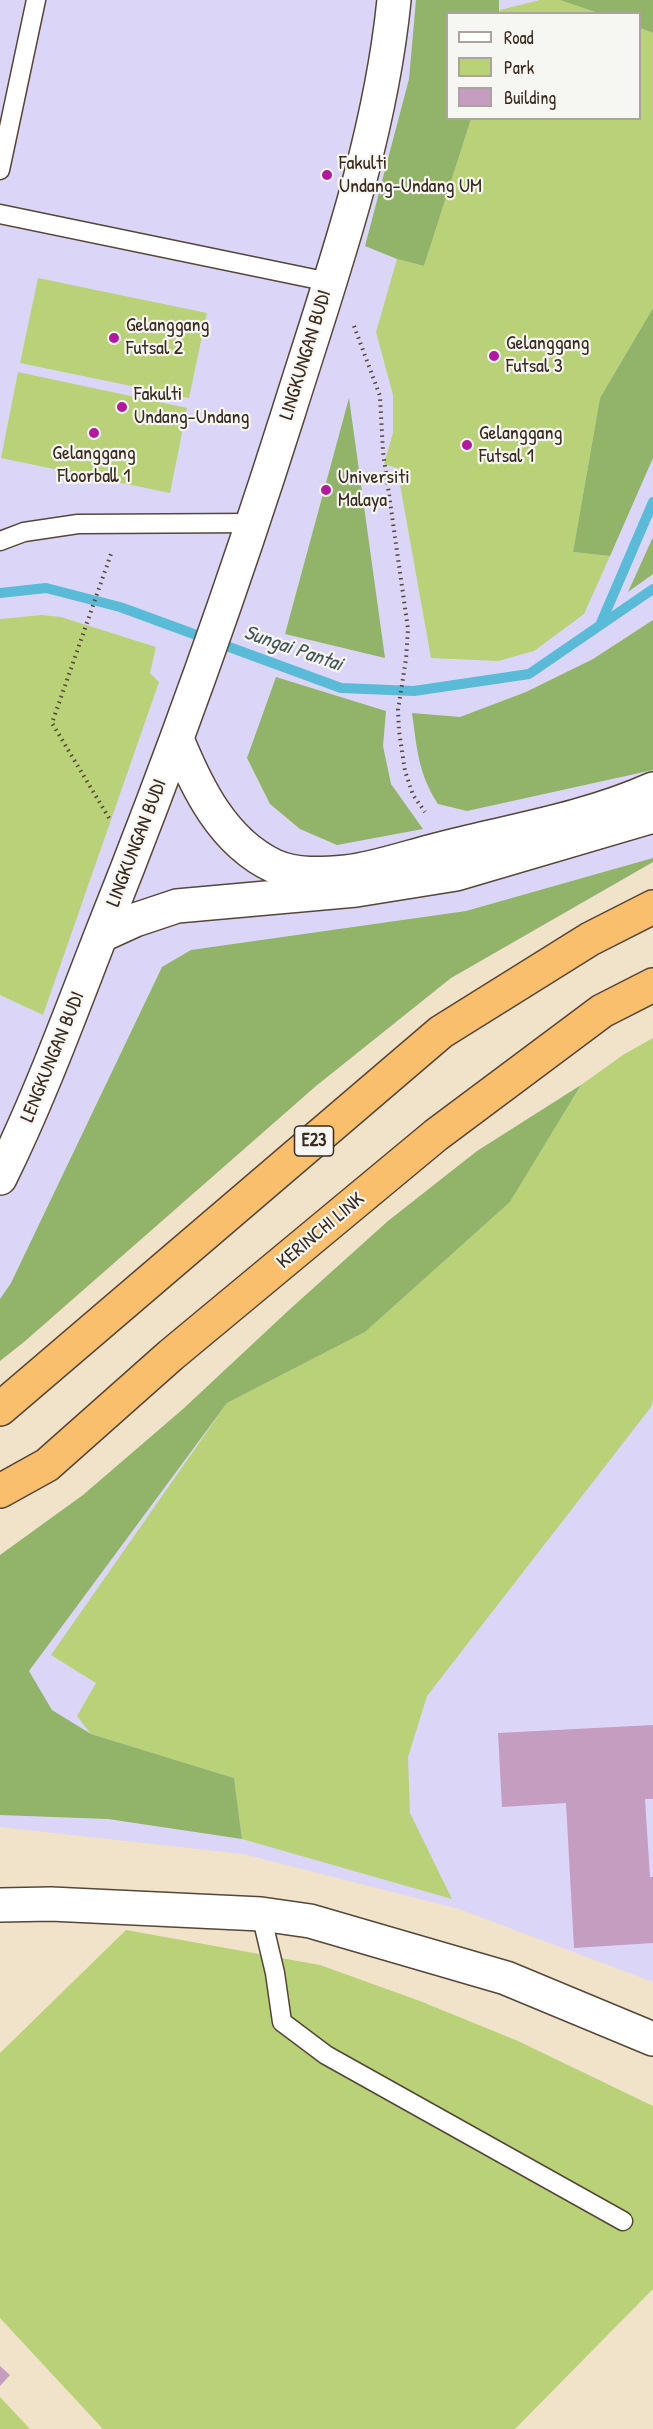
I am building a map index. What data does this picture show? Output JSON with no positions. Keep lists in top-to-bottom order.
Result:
{
  "streets": {
    "highway": ["E23", "KERINCHI LINK"],
    "street": ["LINGKUNGAN BUDI", "LENGKUNGAN BUDI"]
  },
  "crossings": [
    ["LINGKUNGAN BUDI", "LENGKUNGAN BUDI"]
  ],
  "water": ["Sungai Pantai"],
  "places": [
    "Fakulti Undang-Undang UM",
    "Gelanggang Futsal 2",
    "Gelanggang Futsal 3",
    "Fakulti Undang-Undang",
    "Gelanggang Floorball 1",
    "Gelanggang Futsal 1",
    "Universiti Malaya"
  ],
  "legend": ["Road", "Park", "Building"]
}
